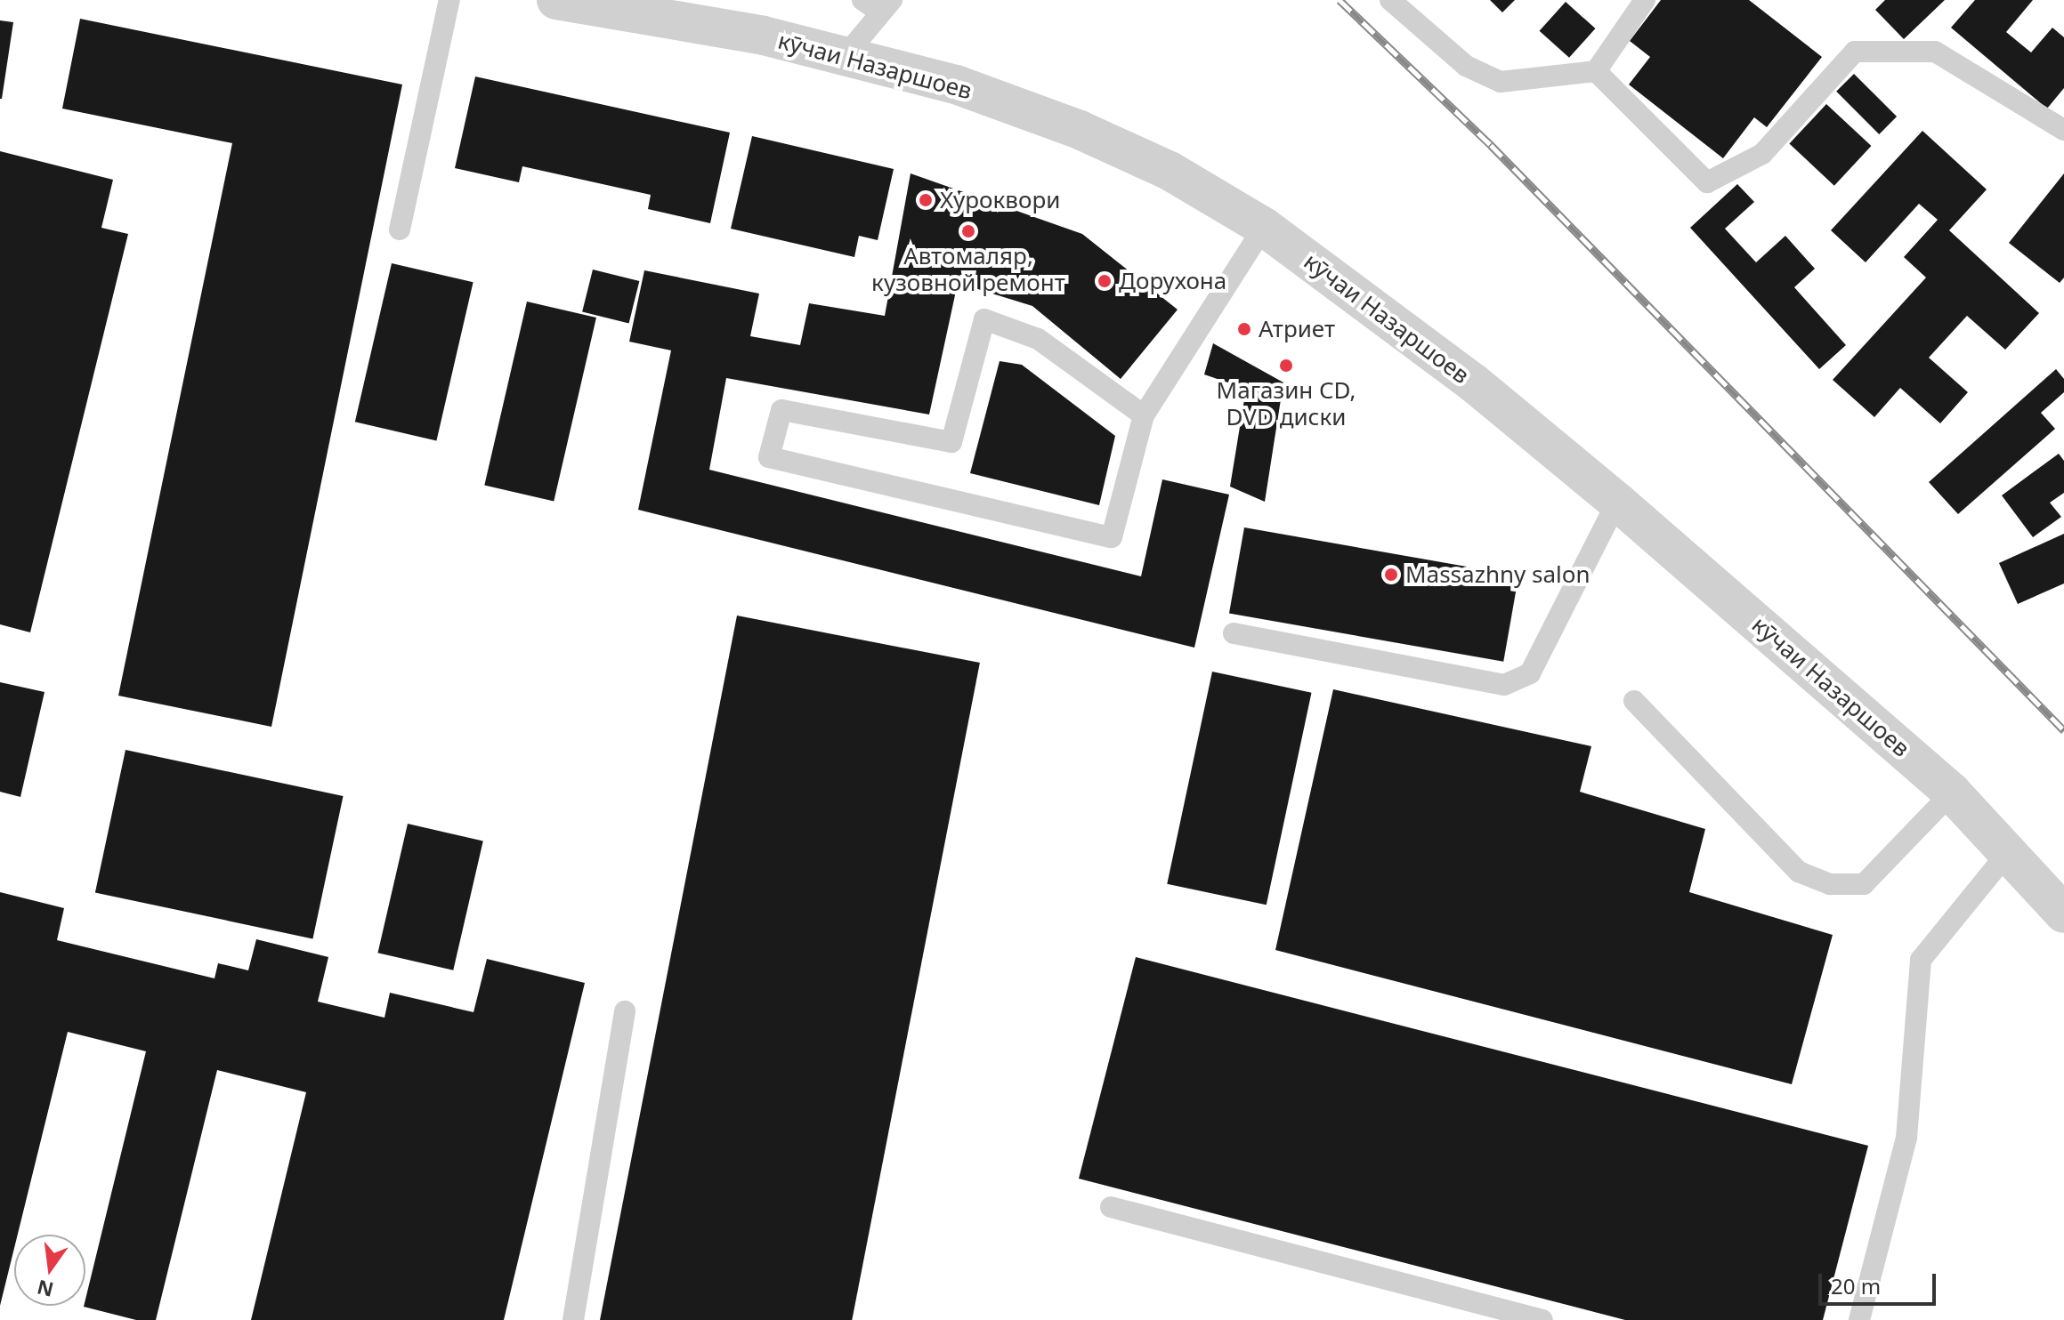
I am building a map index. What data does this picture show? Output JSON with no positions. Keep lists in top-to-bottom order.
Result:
{
  "streets": {
    "street": ["кӯчаи Назаршоев"]
  },
  "places": [
    "Хуроквори",
    "Автомаляр, кузовной ремонт",
    "Дорухона",
    "Атриет",
    "Магазин CD, DVD диски",
    "Massazhny salon"
  ],
  "scale_bar": "20 m",
  "north": "bottom"
}
